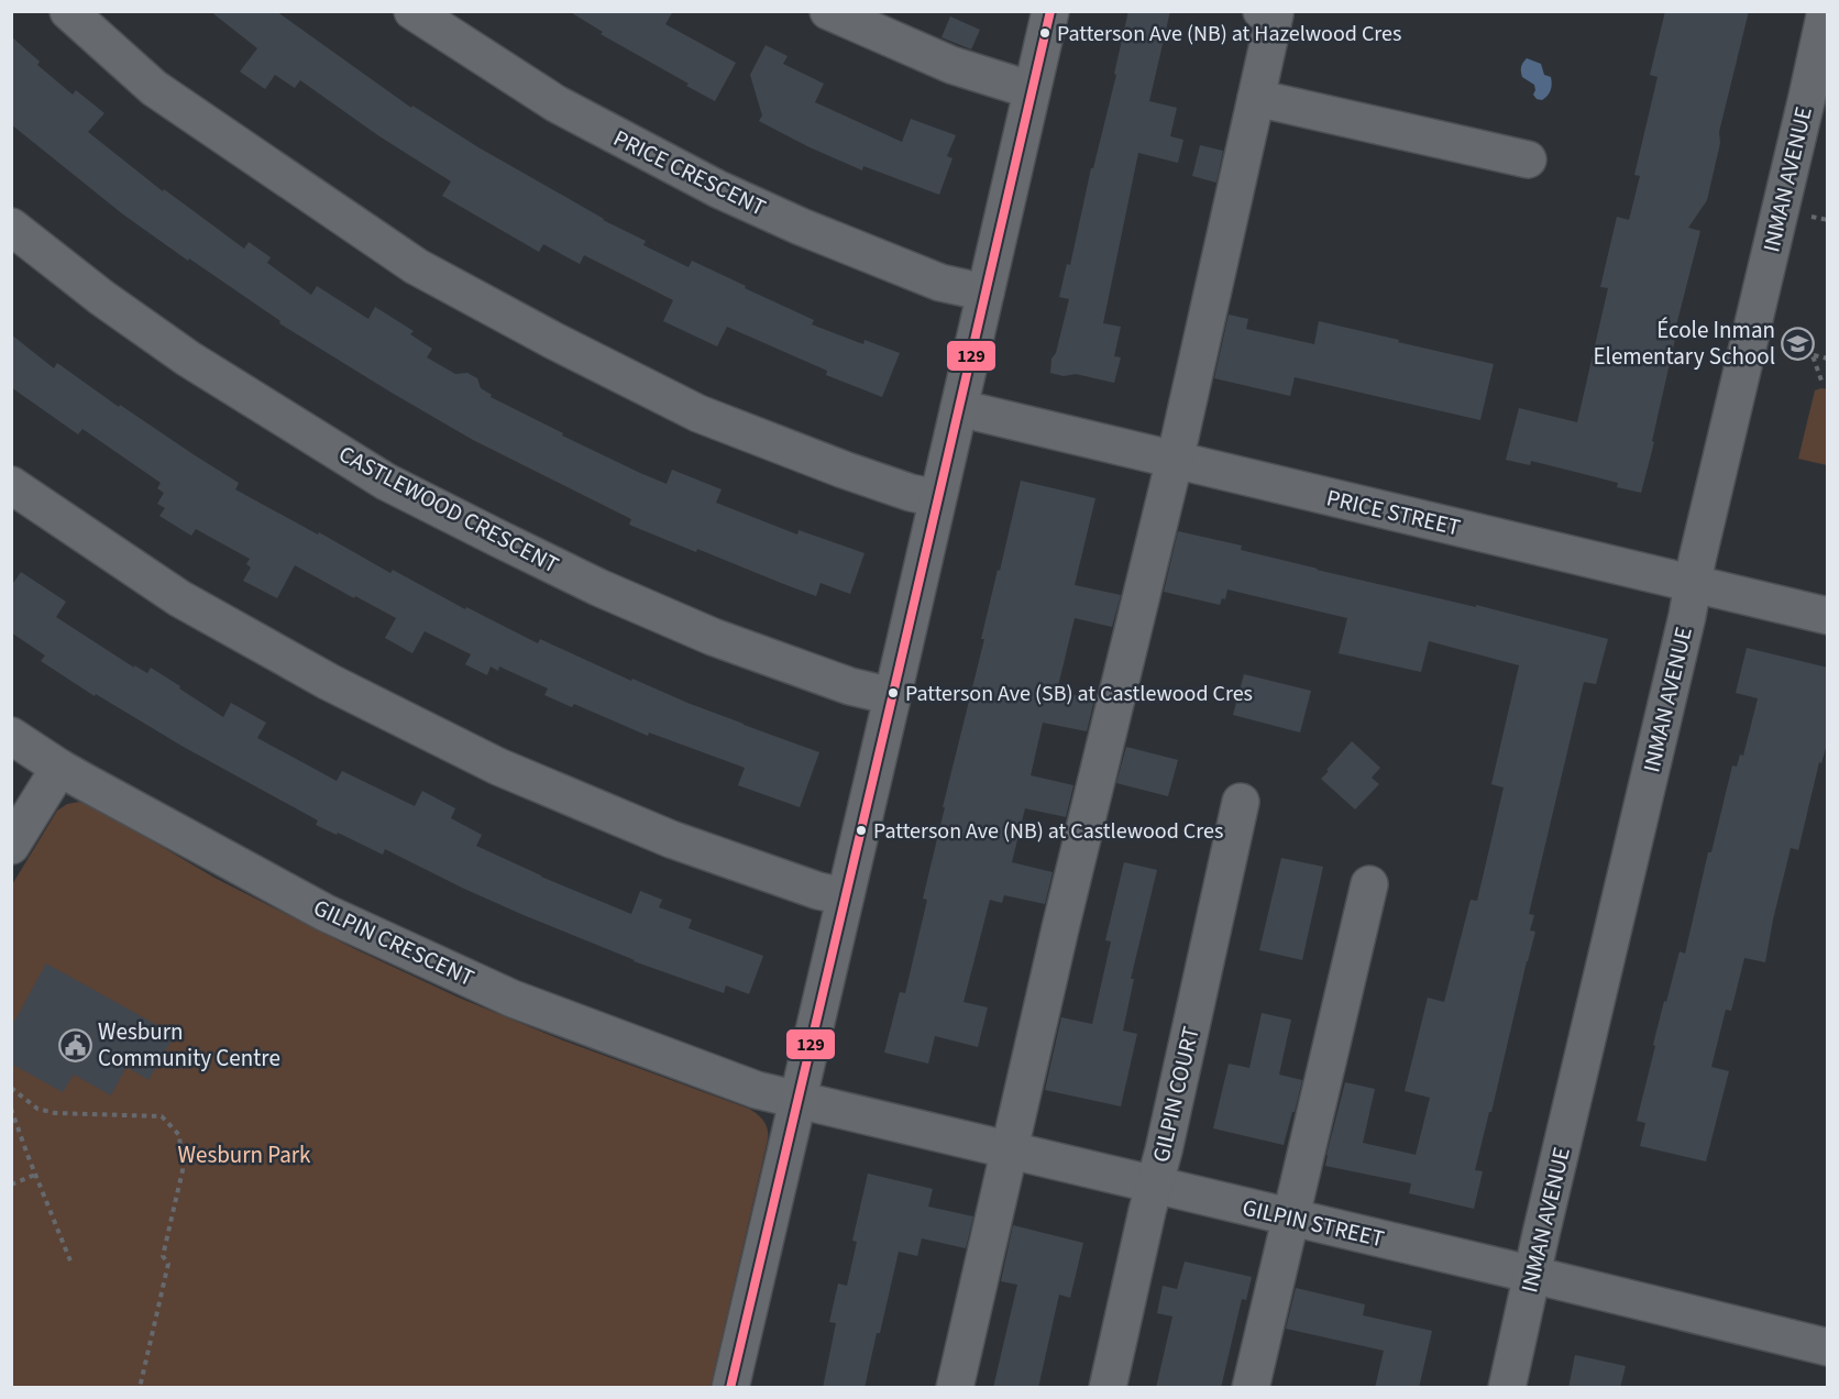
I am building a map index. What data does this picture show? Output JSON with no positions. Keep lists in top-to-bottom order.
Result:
{
  "streets": {
    "street": [
      "PRICE CRESCENT",
      "INMAN AVENUE",
      "CASTLEWOOD CRESCENT",
      "PRICE STREET",
      "GILPIN CRESCENT",
      "GILPIN COURT",
      "GILPIN STREET"
    ]
  },
  "crossings": [
    ["INMAN AVENUE", "PRICE STREET"],
    ["INMAN AVENUE", "GILPIN STREET"],
    ["GILPIN CRESCENT", "GILPIN STREET"],
    ["GILPIN COURT", "GILPIN STREET"]
  ],
  "parks": ["Wesburn Park"],
  "places": {
    "other": ["Patterson Ave (NB) at Hazelwood Cres", "Patterson Ave (SB) at Castlewood Cres", "Patterson Ave (NB) at Castlewood Cres"],
    "school or university": ["École Inman Elementary School"],
    "public building": ["Wesburn Community Centre"]
  },
  "lines": ["transit line 129"]
}
